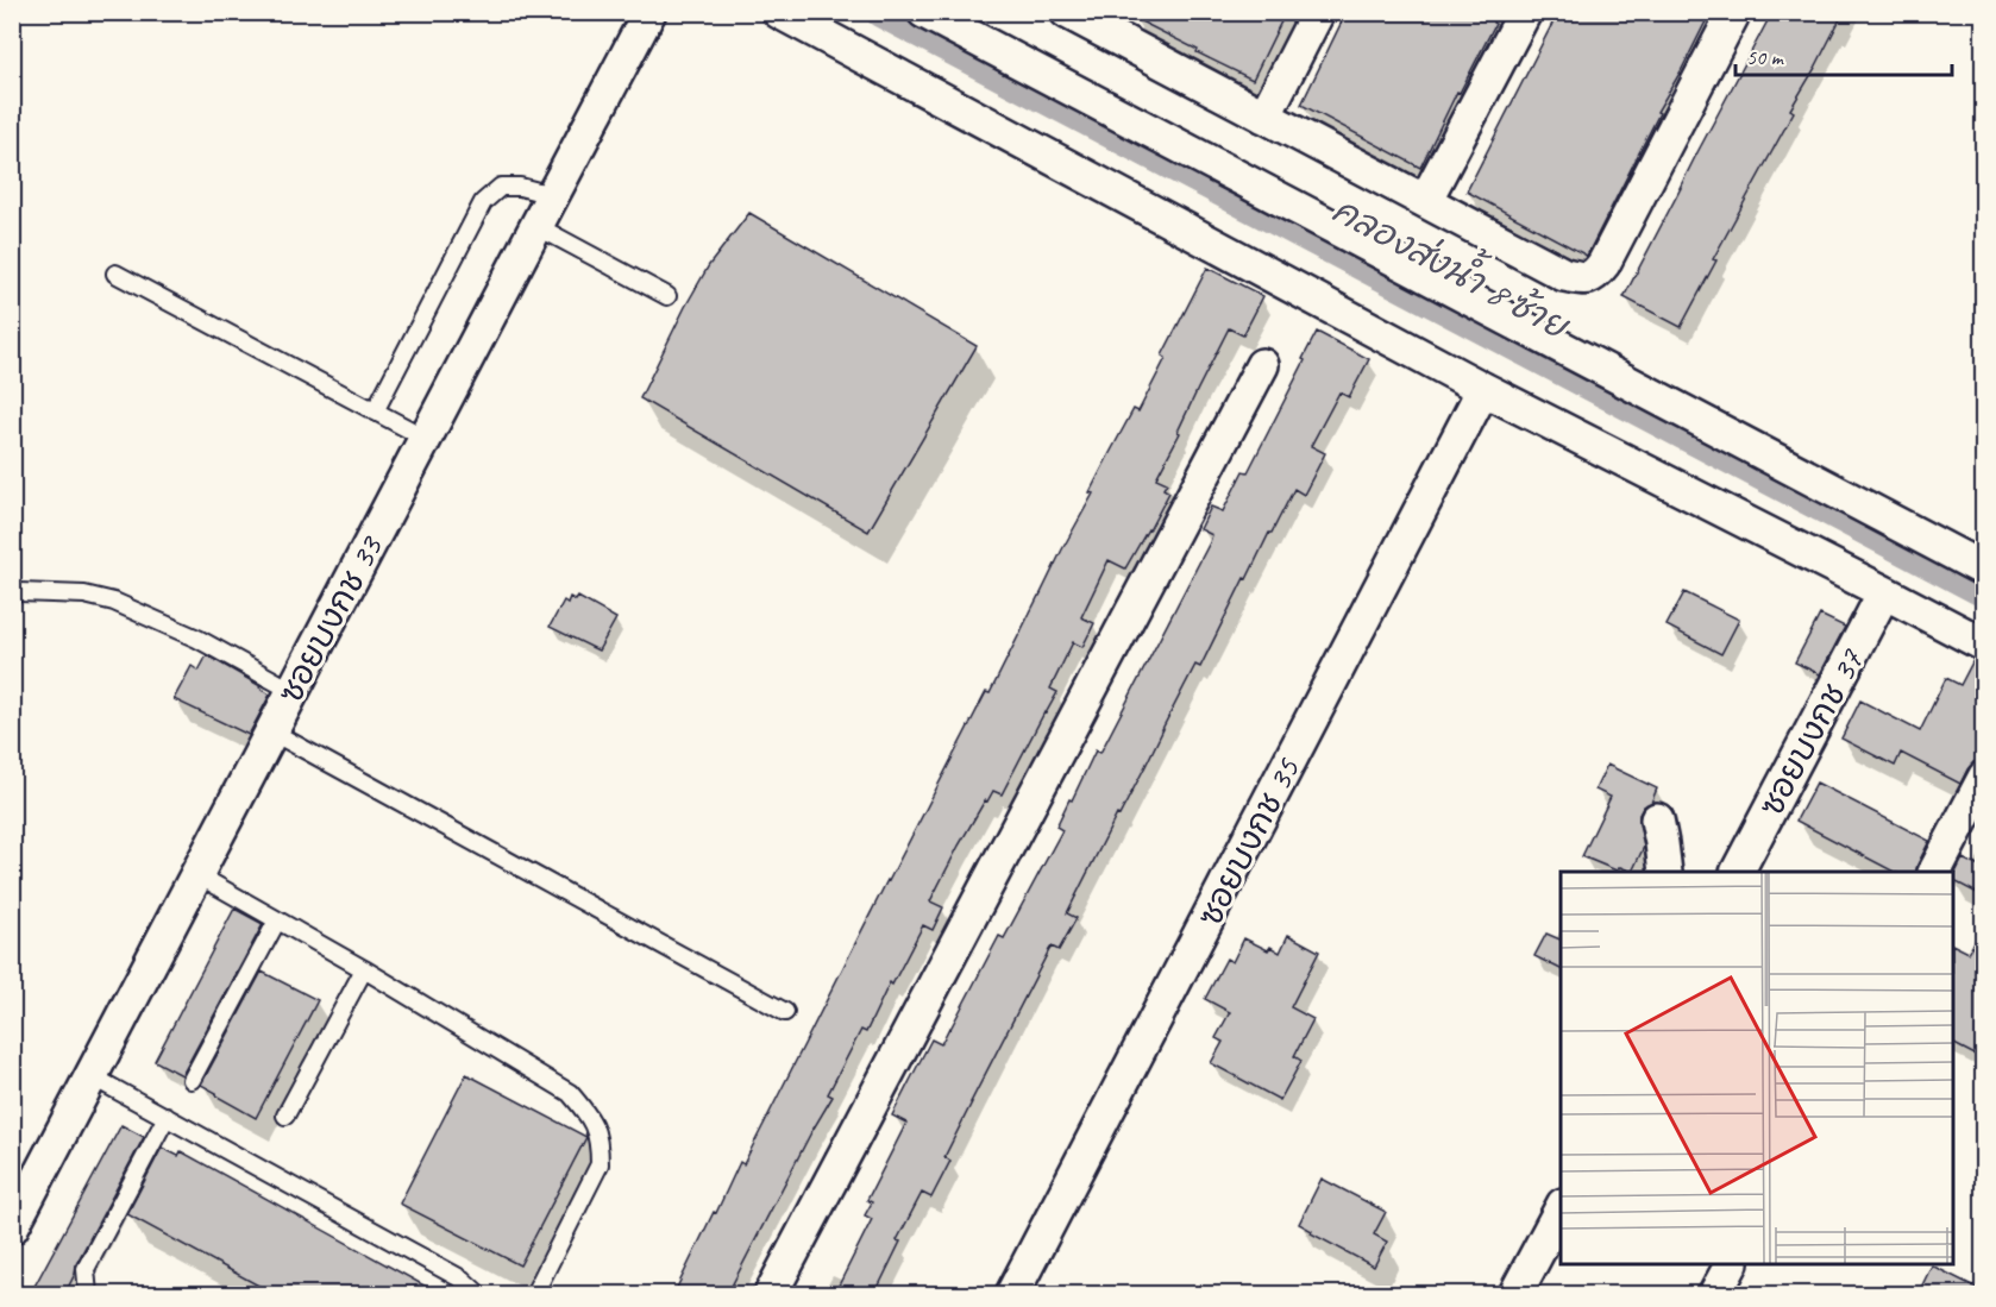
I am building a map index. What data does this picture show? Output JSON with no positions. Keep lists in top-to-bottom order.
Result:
{
  "streets": {
    "street": ["ซอยบงกช 33", "ซอยบงกช 37", "ซอยบงกช 35"]
  },
  "water": ["คลองส่งน้ำ 8 ซ้าย"],
  "scale_bar": "50 m"
}
